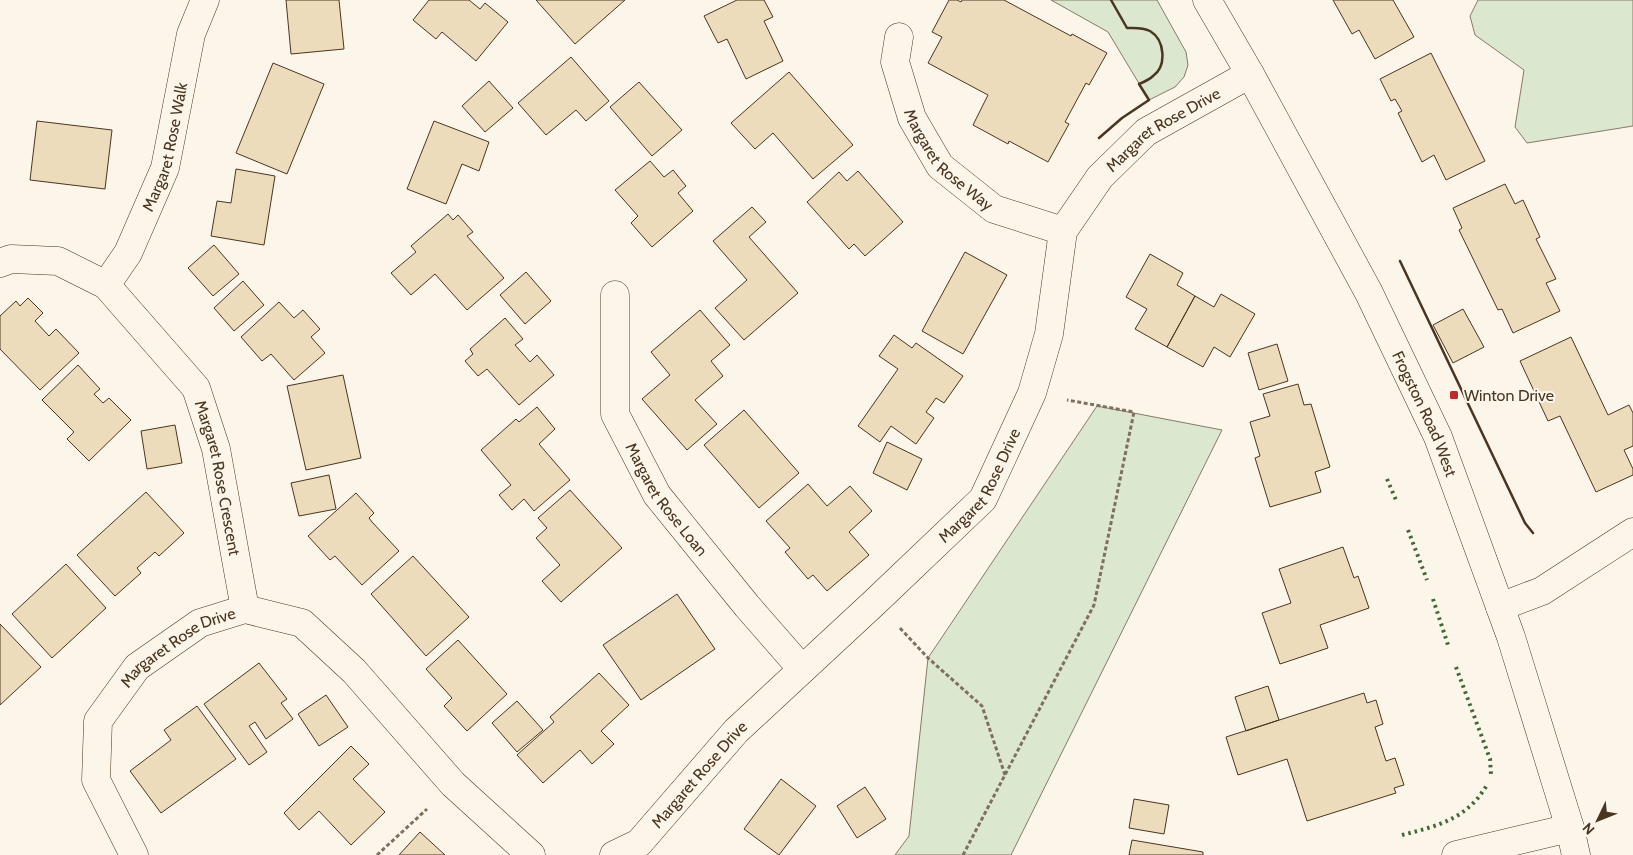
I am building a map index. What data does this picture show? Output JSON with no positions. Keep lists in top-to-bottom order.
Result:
{
  "streets": {
    "street": [
      "Margaret Rose Drive",
      "Margaret Rose Walk",
      "Margaret Rose Way",
      "Frogston Road West",
      "Margaret Rose Crescent",
      "Margaret Rose Loan"
    ]
  },
  "crossings": [
    ["Margaret Rose Drive", "Margaret Rose Way"],
    ["Margaret Rose Drive", "Frogston Road West"],
    ["Margaret Rose Drive", "Margaret Rose Crescent"],
    ["Margaret Rose Drive", "Margaret Rose Loan"],
    ["Margaret Rose Walk", "Margaret Rose Crescent"]
  ],
  "places": {
    "transit": ["Winton Drive"]
  },
  "north": "bottom left"
}
